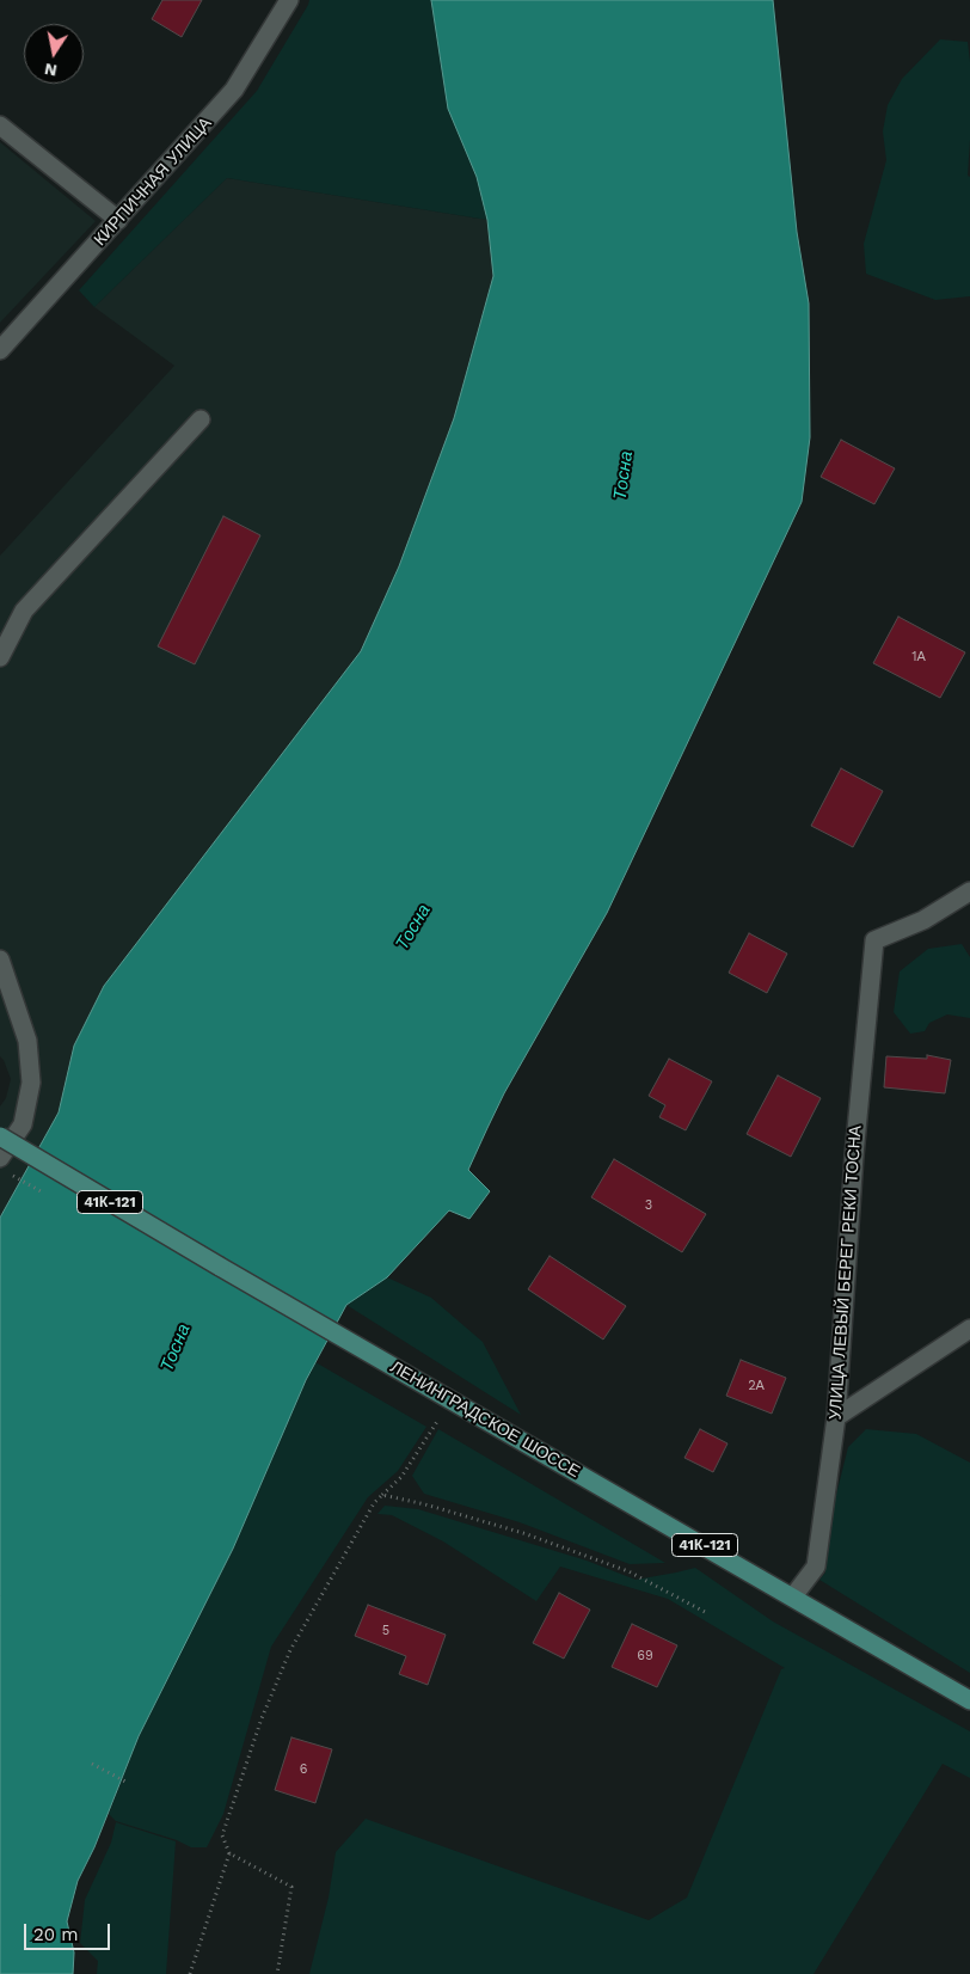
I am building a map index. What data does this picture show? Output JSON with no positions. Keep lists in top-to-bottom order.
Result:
{
  "streets": {
    "main road": ["41К-121", "ЛЕНИНГРАДСКОЕ ШОССЕ"],
    "street": ["КИРПИЧНАЯ УЛИЦА", "УЛИЦА ЛЕВЫЙ БЕРЕГ РЕКИ ТОСНА"]
  },
  "crossings": [
    ["УЛИЦА ЛЕВЫЙ БЕРЕГ РЕКИ ТОСНА", "ЛЕНИНГРАДСКОЕ ШОССЕ"]
  ],
  "water": ["Тосна"],
  "house_numbers": [
    "1А",
    "3",
    "2А",
    "5",
    "69",
    "6"
  ],
  "scale_bar": "20 m",
  "north": "bottom"
}
